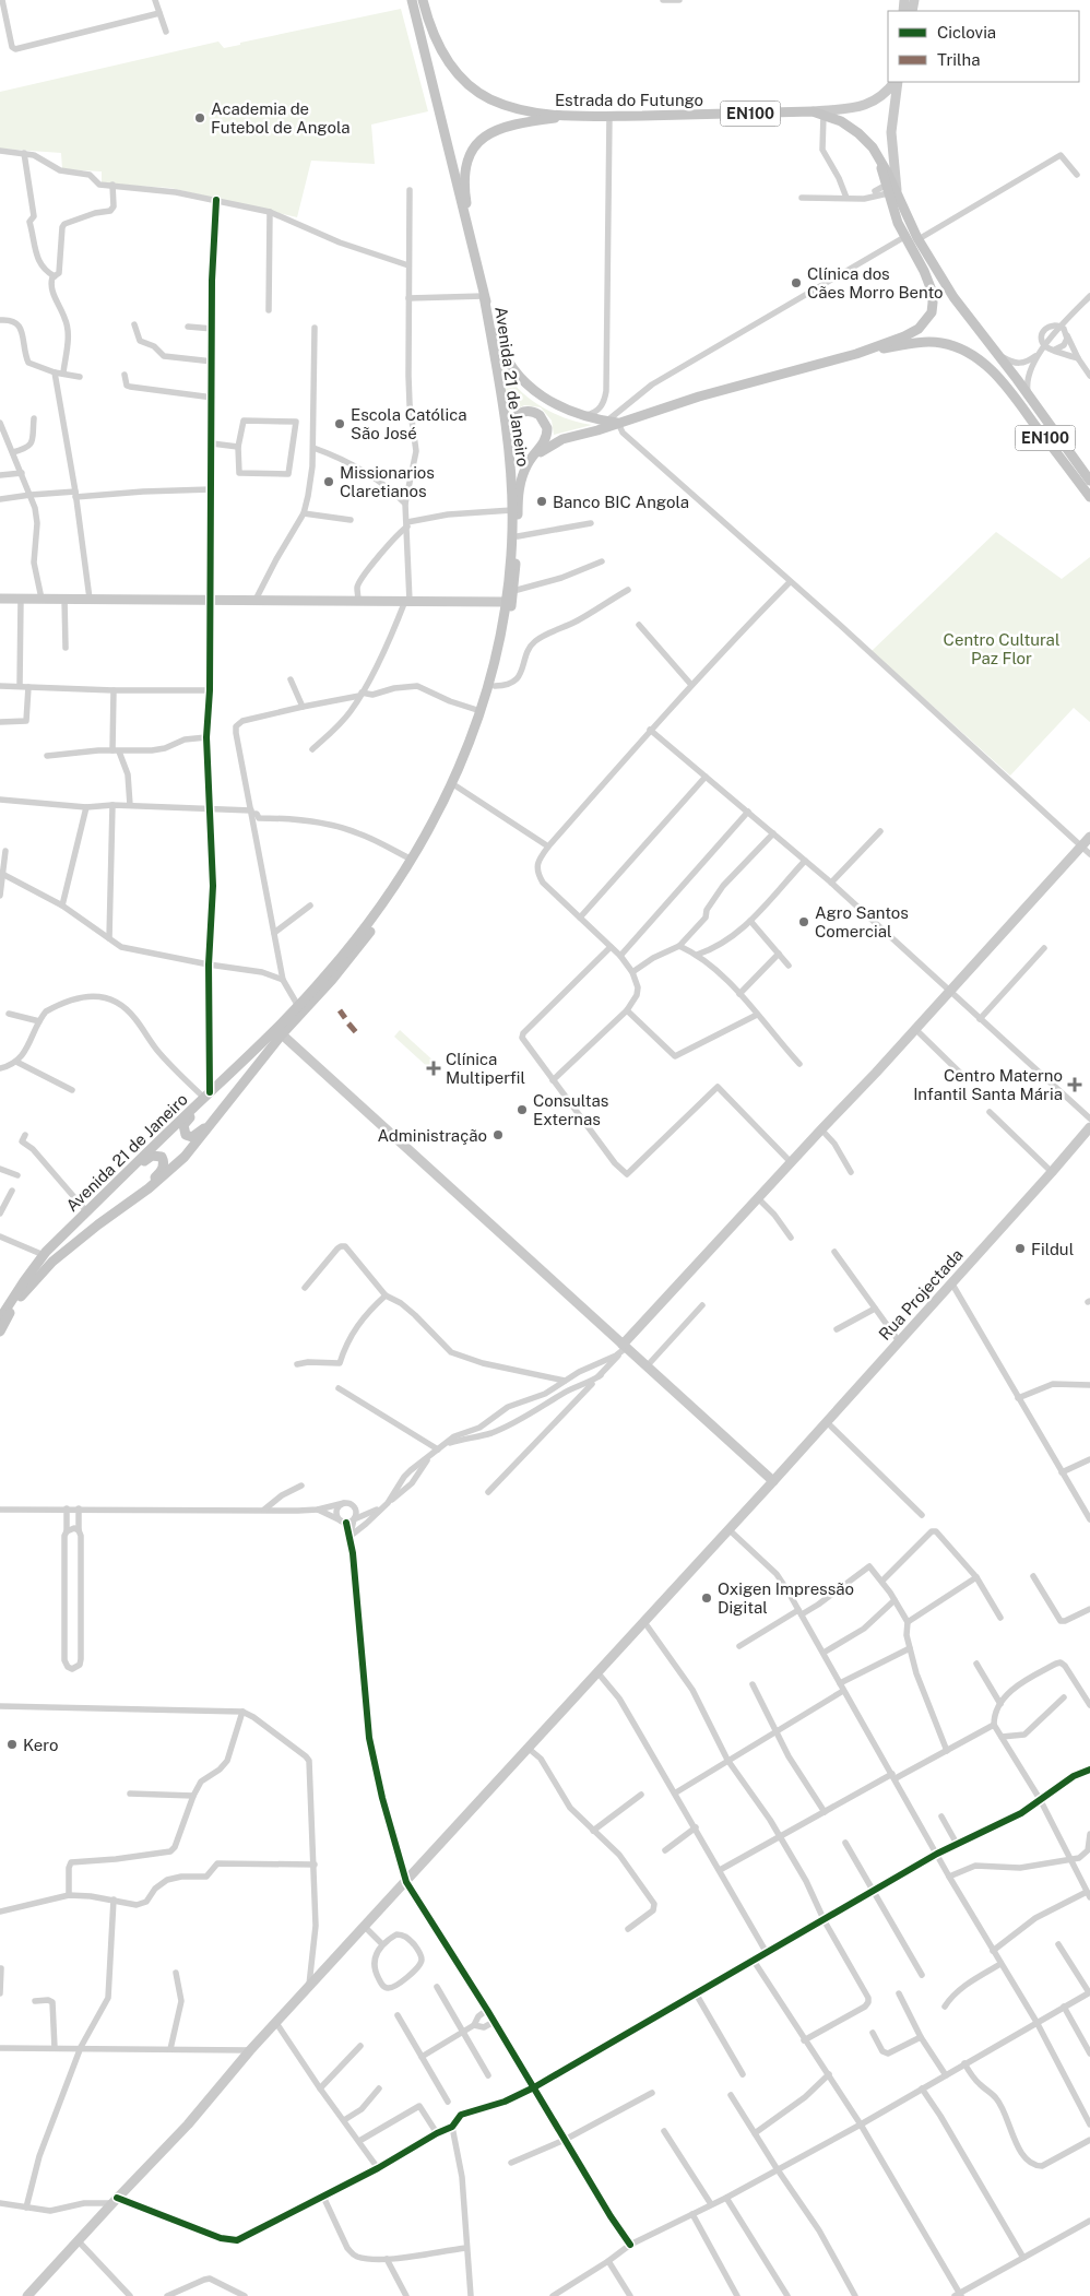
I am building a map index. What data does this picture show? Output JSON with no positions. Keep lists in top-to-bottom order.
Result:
{
  "streets": {
    "main road": [
      "Estrada do Futungo",
      "EN100",
      "Avenida 21 de Janeiro",
      "Rua Projectada"
    ]
  },
  "crossings": [
    ["Estrada do Futungo", "EN100"],
    ["Estrada do Futungo", "Avenida 21 de Janeiro"]
  ],
  "parks": ["Centro Cultural Paz Flor"],
  "places": {
    "other": [
      "Academia de Futebol de Angola",
      "Clínica dos Cães Morro Bento",
      "Escola Católica São José",
      "Missionarios Claretianos",
      "Banco BIC Angola",
      "Agro Santos Comercial",
      "Consultas Externas",
      "Administração",
      "Fildul",
      "Oxigen Impressão Digital",
      "Kero"
    ],
    "health": ["Clínica Multiperfil", "Centro Materno Infantil Santa Mária"]
  },
  "legend": ["Ciclovia", "Trilha"]
}
